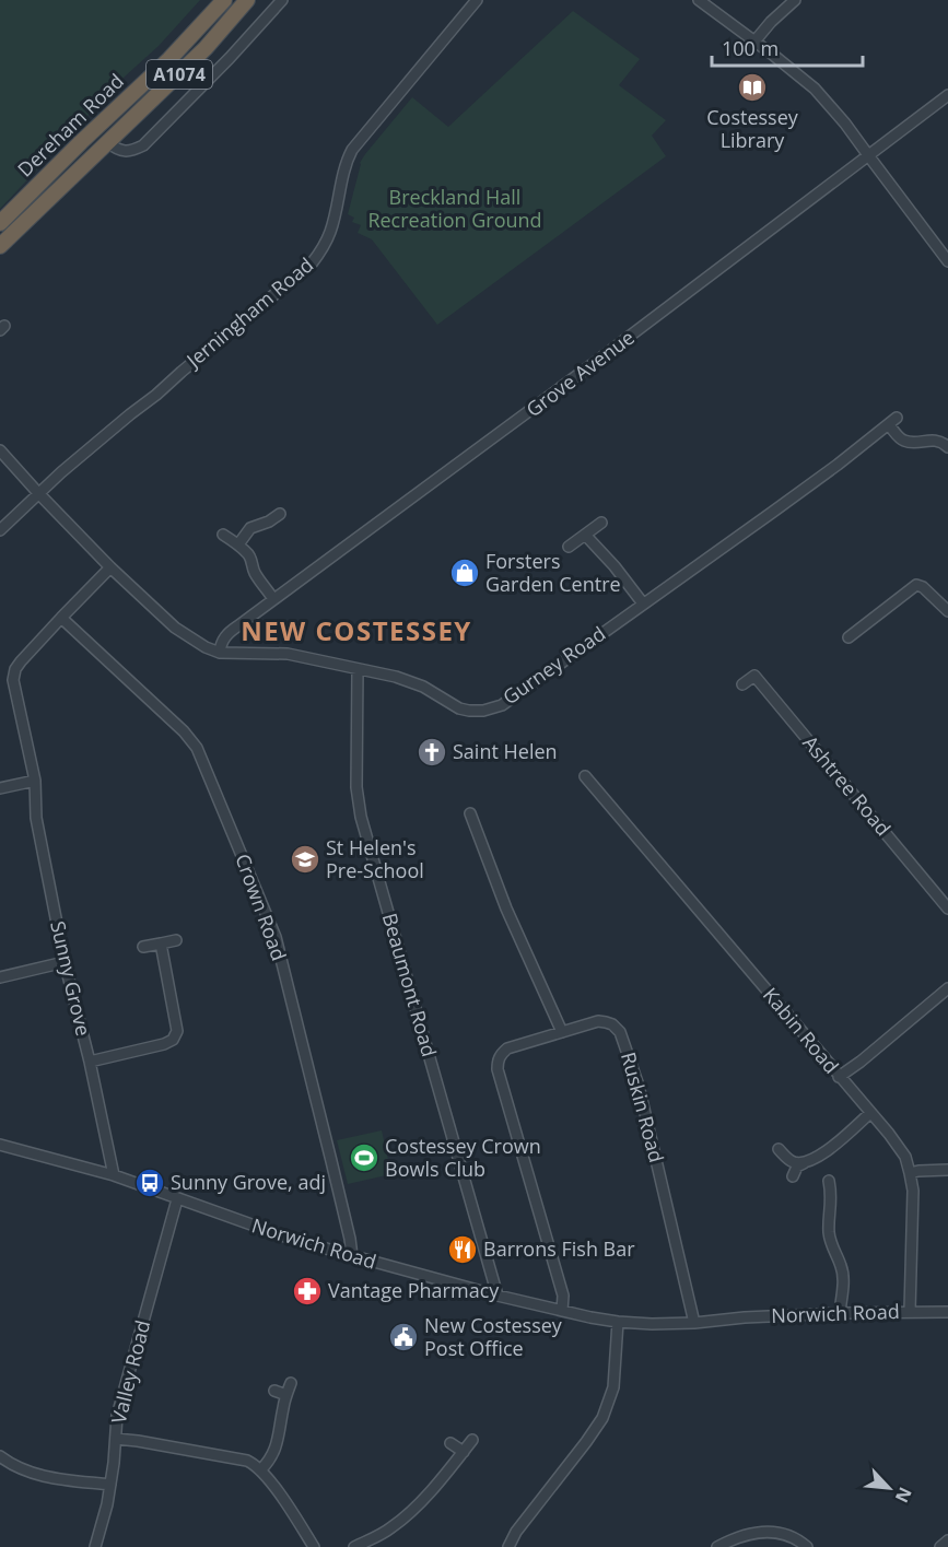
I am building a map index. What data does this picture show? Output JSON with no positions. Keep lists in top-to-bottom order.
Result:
{
  "streets": {
    "highway": ["A1074", "Dereham Road"],
    "street": [
      "Jerningham Road",
      "Grove Avenue",
      "Gurney Road",
      "Ashtree Road",
      "Crown Road",
      "Sunny Grove",
      "Beaumont Road",
      "Kabin Road",
      "Ruskin Road",
      "Norwich Road",
      "Valley Road"
    ]
  },
  "crossings": [
    ["Jerningham Road", "Gurney Road"],
    ["Grove Avenue", "Gurney Road"],
    ["Gurney Road", "Beaumont Road"],
    ["Crown Road", "Sunny Grove"],
    ["Crown Road", "Norwich Road"],
    ["Sunny Grove", "Norwich Road"],
    ["Beaumont Road", "Norwich Road"],
    ["Kabin Road", "Norwich Road"],
    ["Ruskin Road", "Norwich Road"],
    ["Norwich Road", "Valley Road"]
  ],
  "districts": ["NEW COSTESSEY"],
  "parks": ["Breckland Hall Recreation Ground"],
  "places": {
    "library": ["Costessey Library"],
    "shop": ["Forsters Garden Centre"],
    "church": ["Saint Helen"],
    "school or university": ["St Helen's Pre-School"],
    "sports": ["Costessey Crown Bowls Club"],
    "bus stop": ["Sunny Grove, adj"],
    "restaurant": ["Barrons Fish Bar"],
    "pharmacy": ["Vantage Pharmacy"],
    "public building": ["New Costessey Post Office"]
  },
  "scale_bar": "100 m",
  "north": "bottom right"
}
